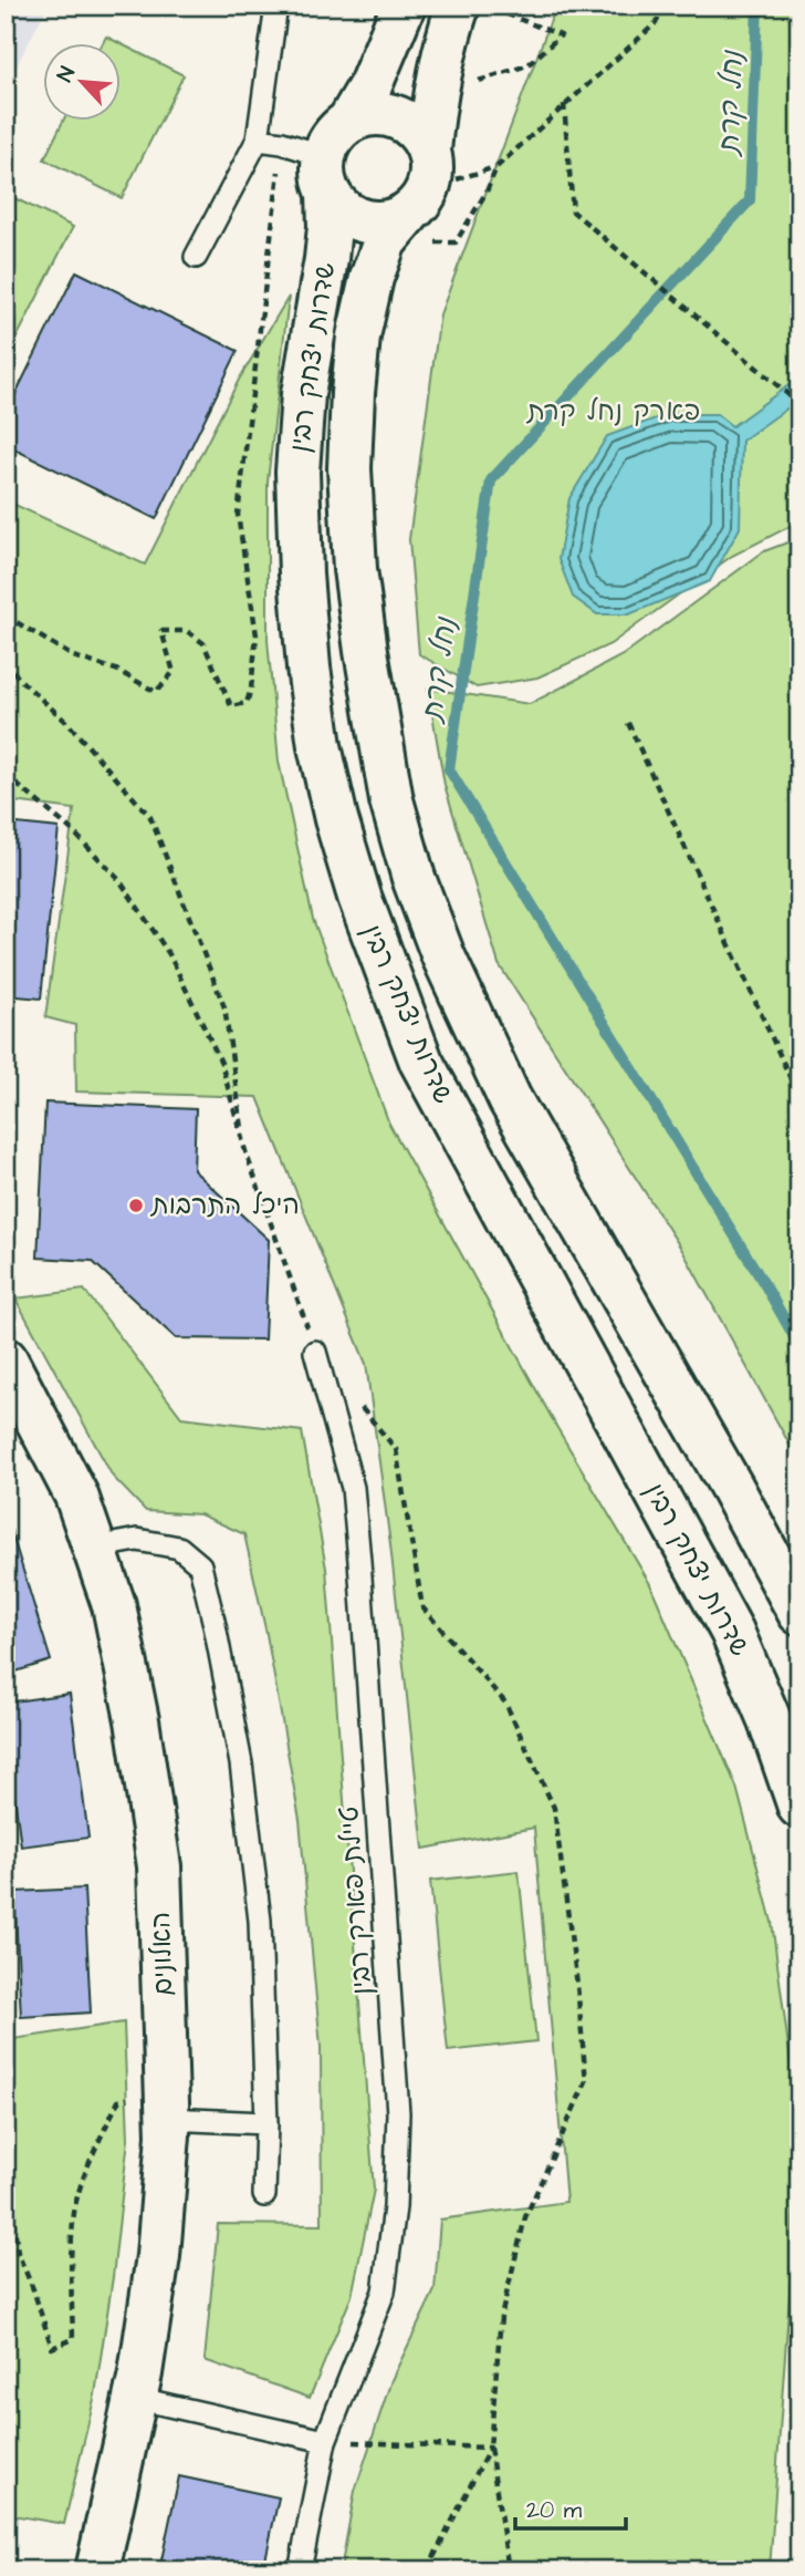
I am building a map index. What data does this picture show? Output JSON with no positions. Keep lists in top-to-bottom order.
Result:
{
  "streets": {
    "main road": ["שדרות יצחק רבין", "האלונים"],
    "lane": ["טיילת פארק רבין"]
  },
  "water": ["נחל קרת"],
  "parks": ["פארק נחל קרת"],
  "places": ["היכל התרבות"],
  "scale_bar": "20 m",
  "north": "top left"
}
